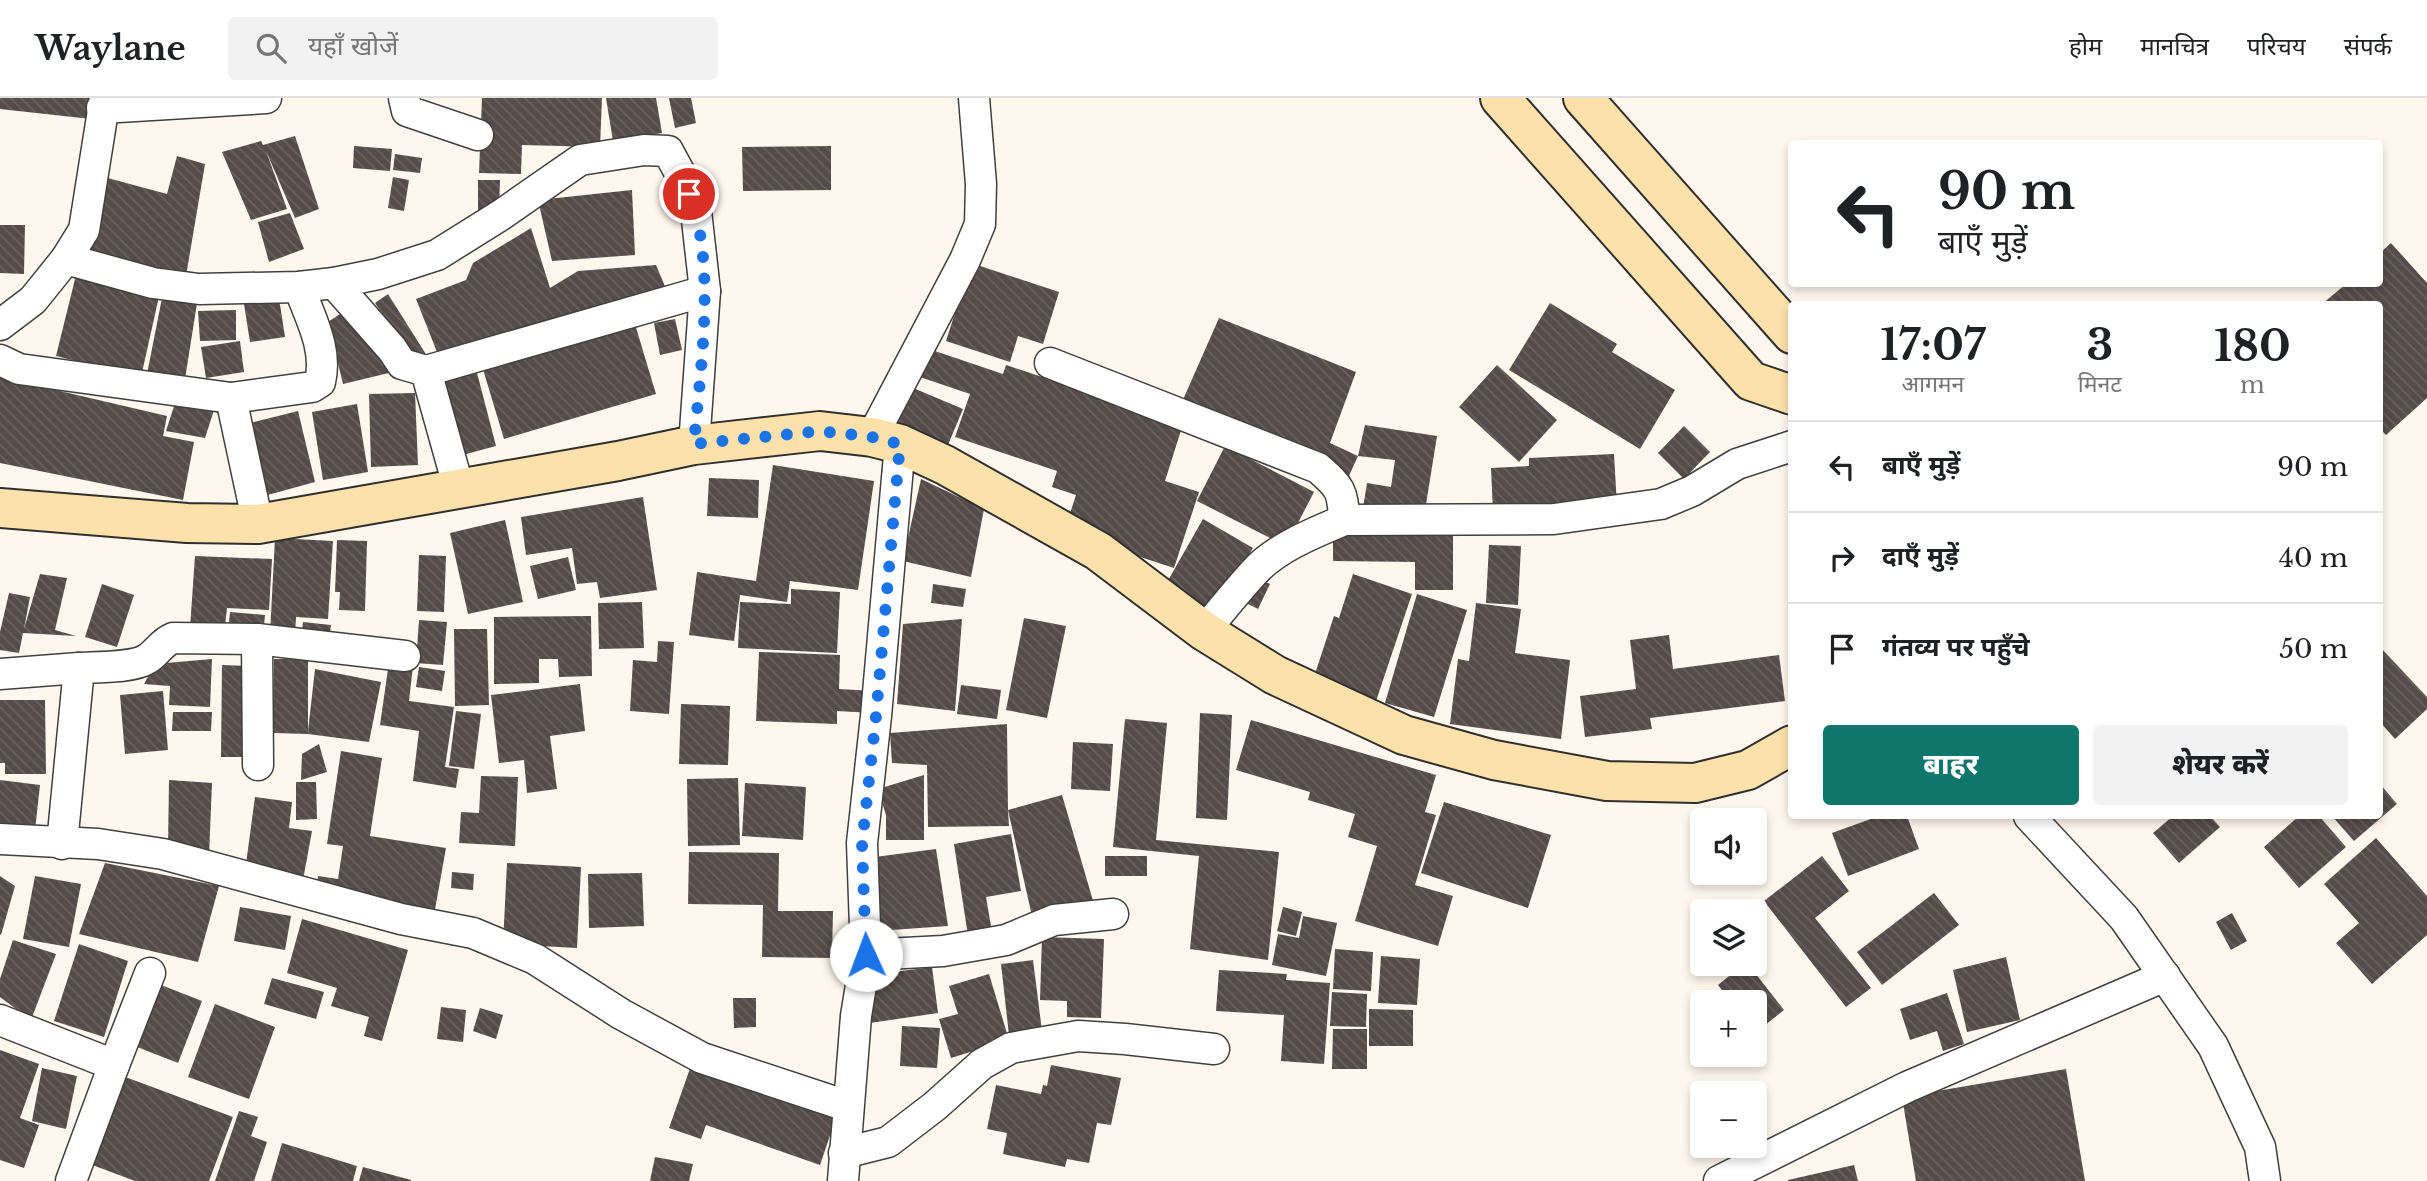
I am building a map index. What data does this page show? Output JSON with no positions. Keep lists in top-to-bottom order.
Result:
{
  "page": {
    "header": "Waylane",
    "search": "यहाँ खोजें",
    "nav": [
      "होम",
      "मानचित्र",
      "परिचय",
      "संपर्क"
    ],
    "turn": ["90 m", "बाएँ मुड़ें"],
    "eta": [
      "17:07",
      "आगमन",
      "3",
      "मिनट",
      "180",
      "m"
    ],
    "list": [
      {
        "name": "बाएँ मुड़ें",
        "value": "90 m"
      },
      {
        "name": "दाएँ मुड़ें",
        "value": "40 m"
      },
      {
        "name": "गंतव्य पर पहुँचे",
        "value": "50 m"
      }
    ],
    "buttons": ["बाहर", "शेयर करें"],
    "map_buttons": ["+", "−"]
  }
}
